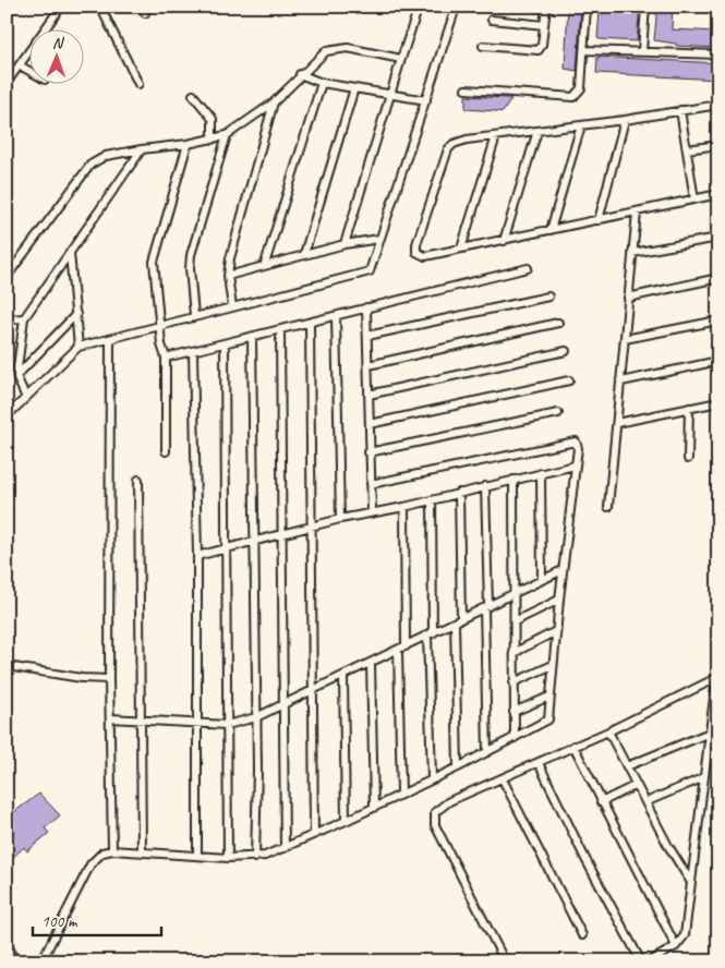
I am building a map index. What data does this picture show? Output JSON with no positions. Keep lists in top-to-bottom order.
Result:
{
  "scale_bar": "100 m",
  "north": "top"
}
